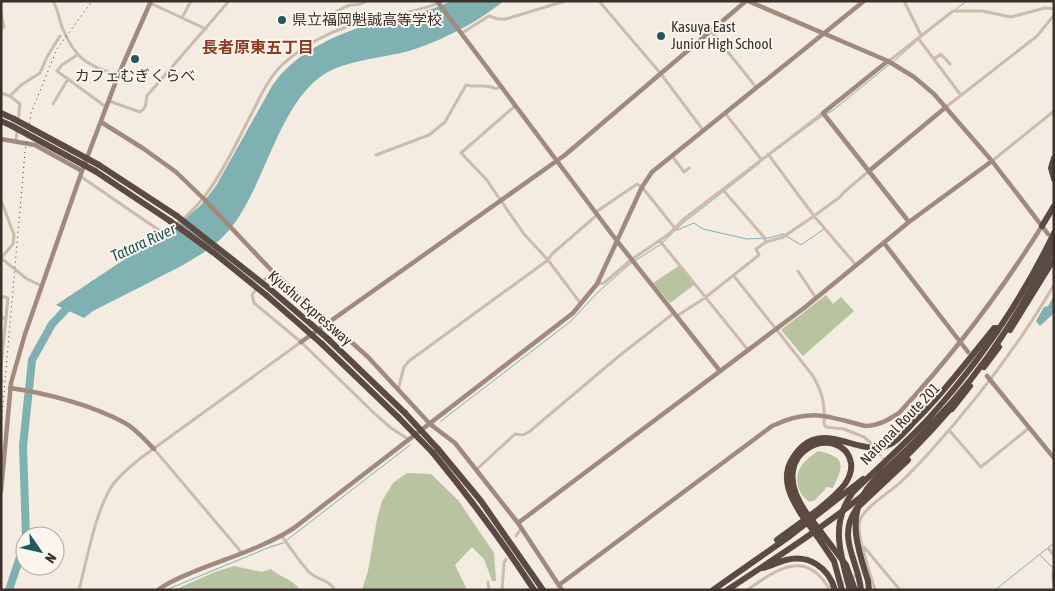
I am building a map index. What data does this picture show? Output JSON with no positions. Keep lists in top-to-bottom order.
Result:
{
  "streets": {
    "highway": ["Kyushu Expressway", "National Route 201"]
  },
  "districts": ["長者原東五丁目"],
  "water": ["Tatara River"],
  "places": ["県立福岡魁誠高等学校", "Kasuya East Junior High School", "カフェむぎくらべ"],
  "north": "bottom right"
}
